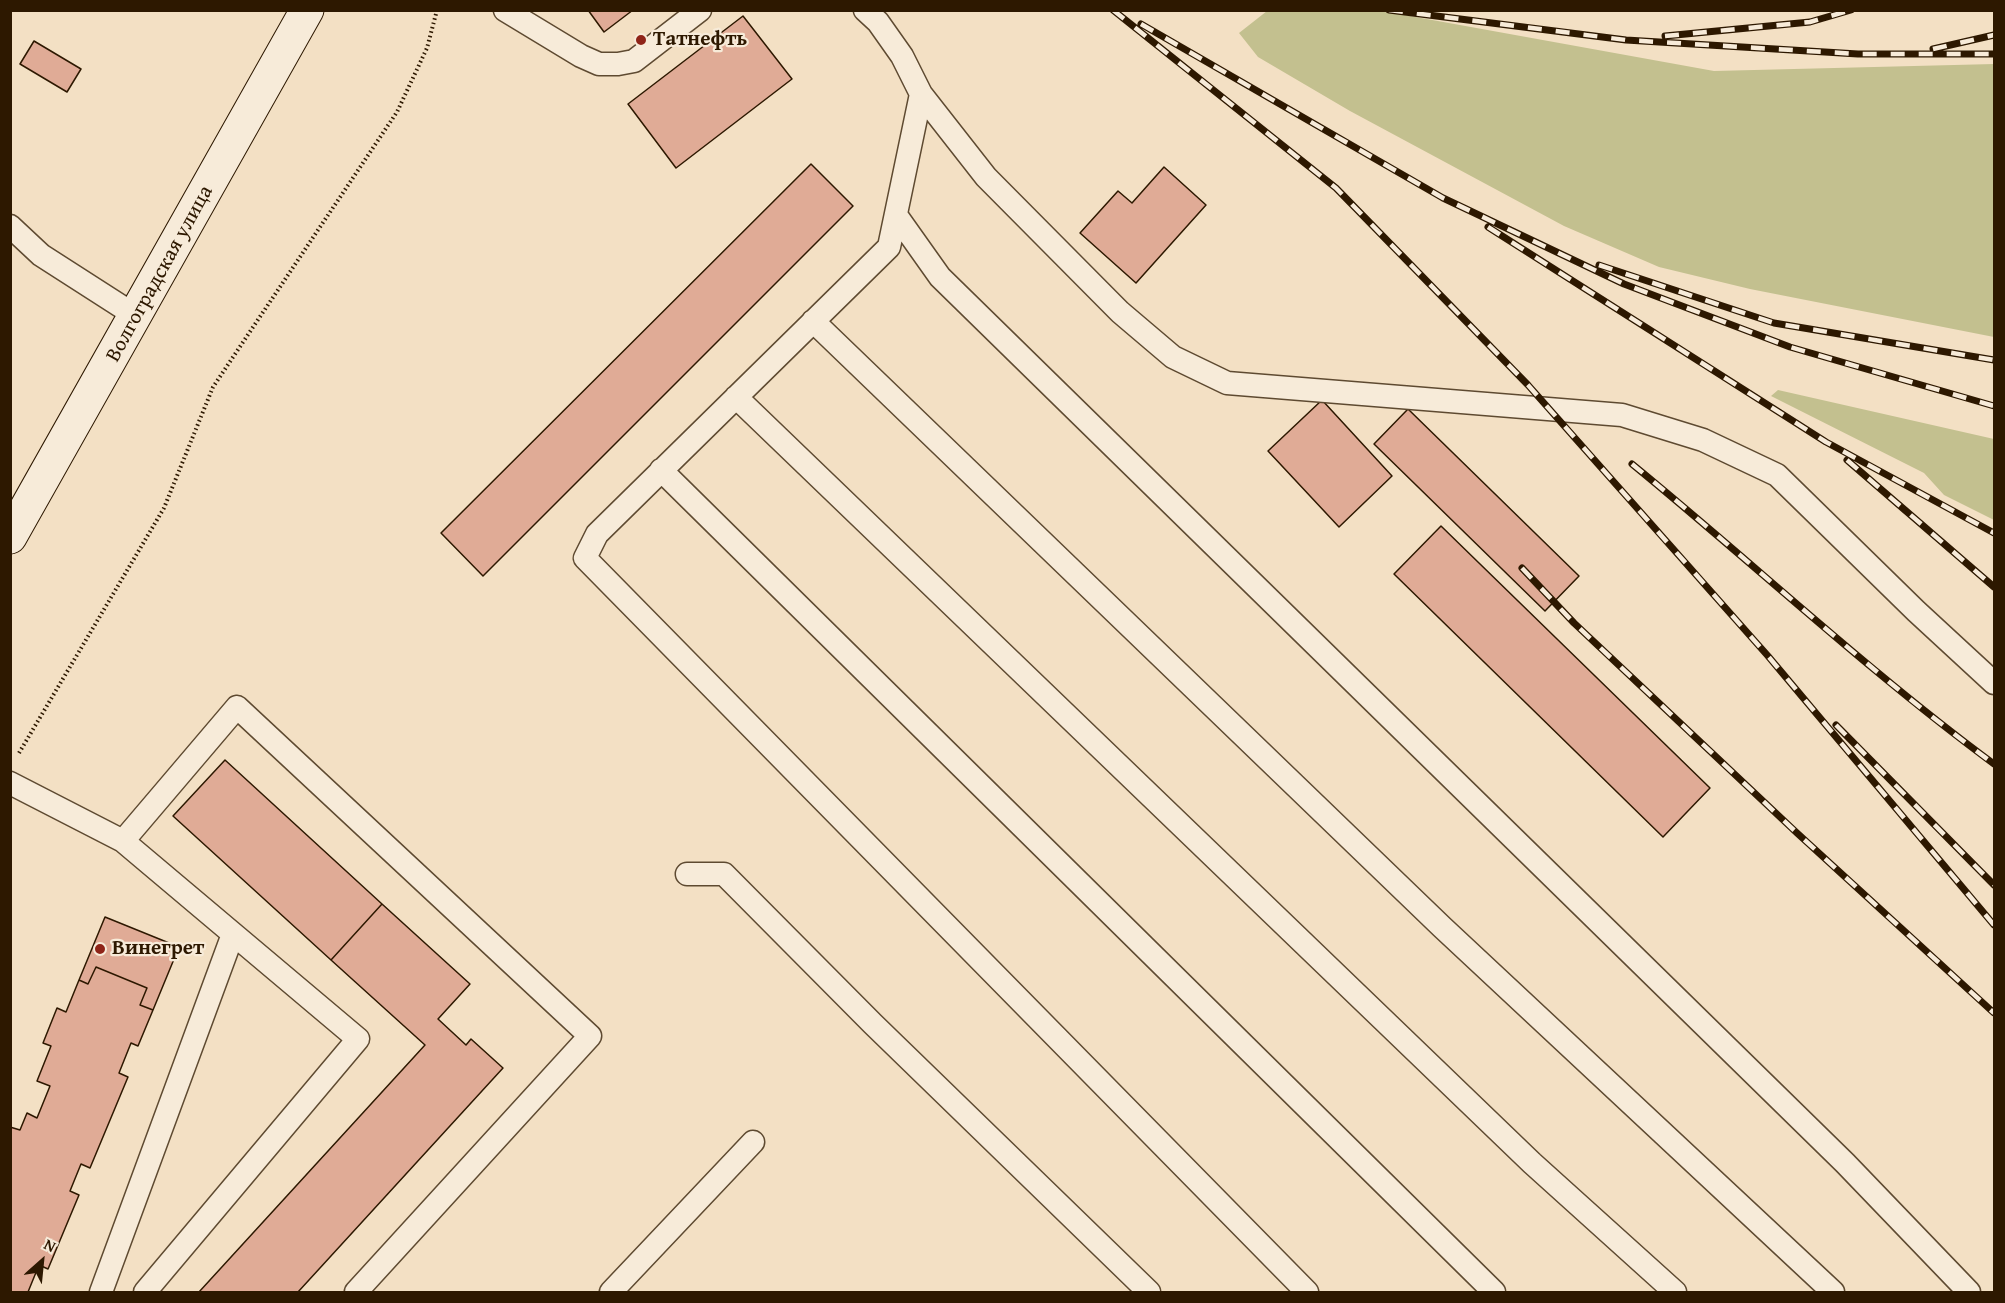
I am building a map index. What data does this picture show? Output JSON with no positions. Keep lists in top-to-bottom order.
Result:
{
  "streets": {
    "main road": ["Волгоградская улица"]
  },
  "places": ["Татнефть", "Винегрет"],
  "north": "top right"
}
